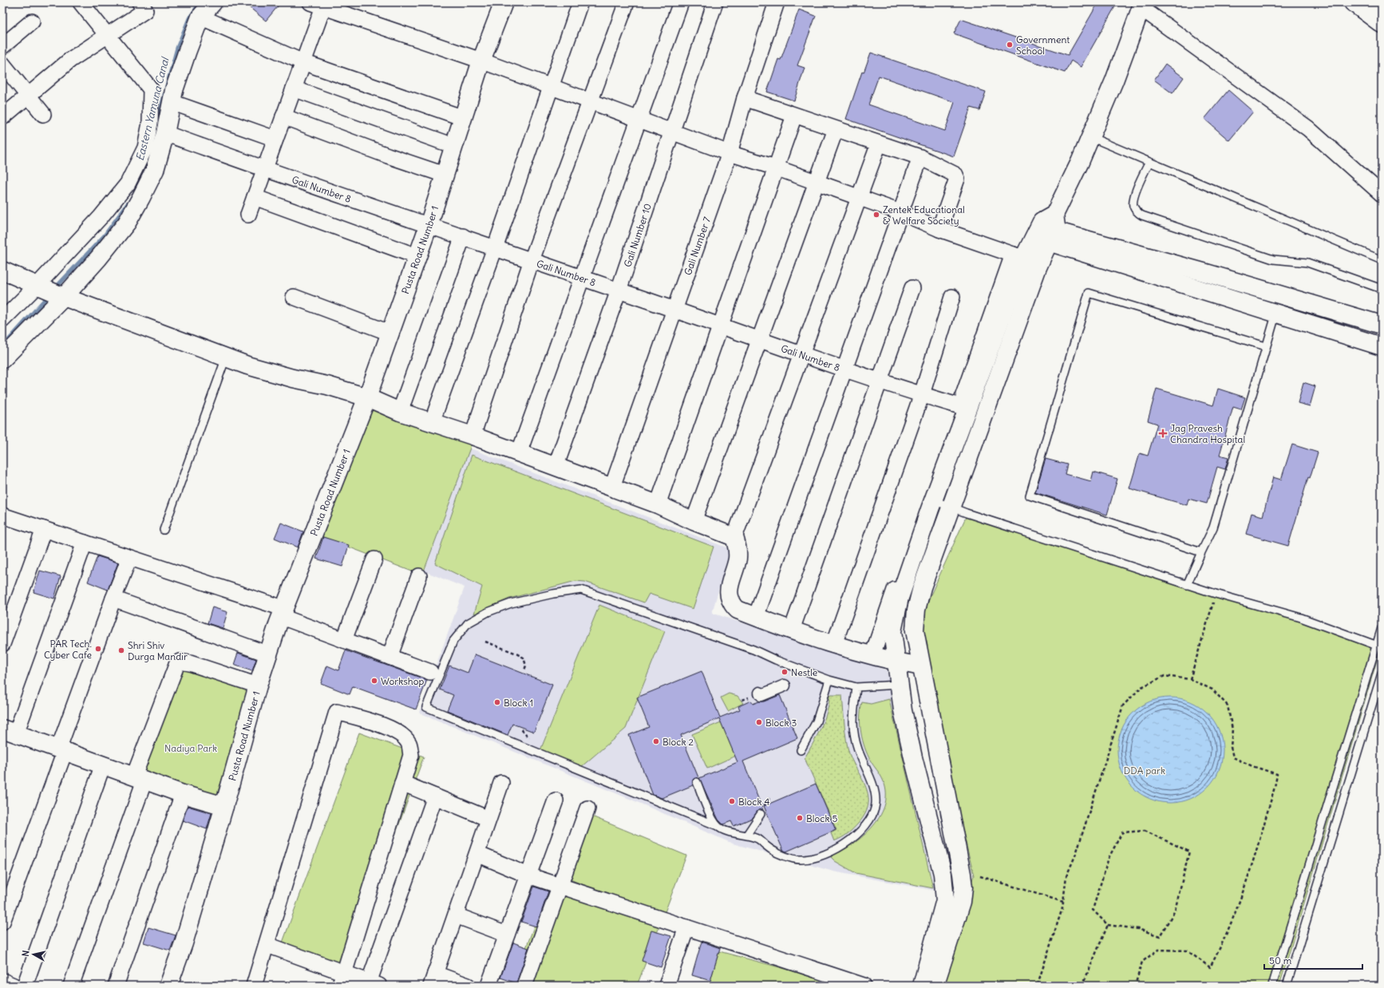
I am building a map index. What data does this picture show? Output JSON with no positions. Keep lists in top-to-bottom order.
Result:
{
  "streets": {
    "street": [
      "Gali Number 8",
      "Gali Number 10",
      "Gali Number 7",
      "Pusta Road Number 1"
    ]
  },
  "crossings": [
    ["Gali Number 8", "Gali Number 10"],
    ["Gali Number 8", "Gali Number 7"],
    ["Gali Number 8", "Pusta Road Number 1"]
  ],
  "water": ["Eastern Yamuna Canal"],
  "parks": ["Nadiya Park", "DDA park"],
  "places": {
    "other": [
      "Government School",
      "Zentek Educational & Welfare Society",
      "PAR Tech. Cyber Cafe",
      "Shri Shiv Durga Mandir",
      "Nestle",
      "Workshop",
      "Block 1",
      "Block 3",
      "Block 2",
      "Block 4",
      "Block 5"
    ],
    "health": ["Jag Pravesh Chandra Hospital"]
  },
  "scale_bar": "50 m",
  "north": "left"
}
